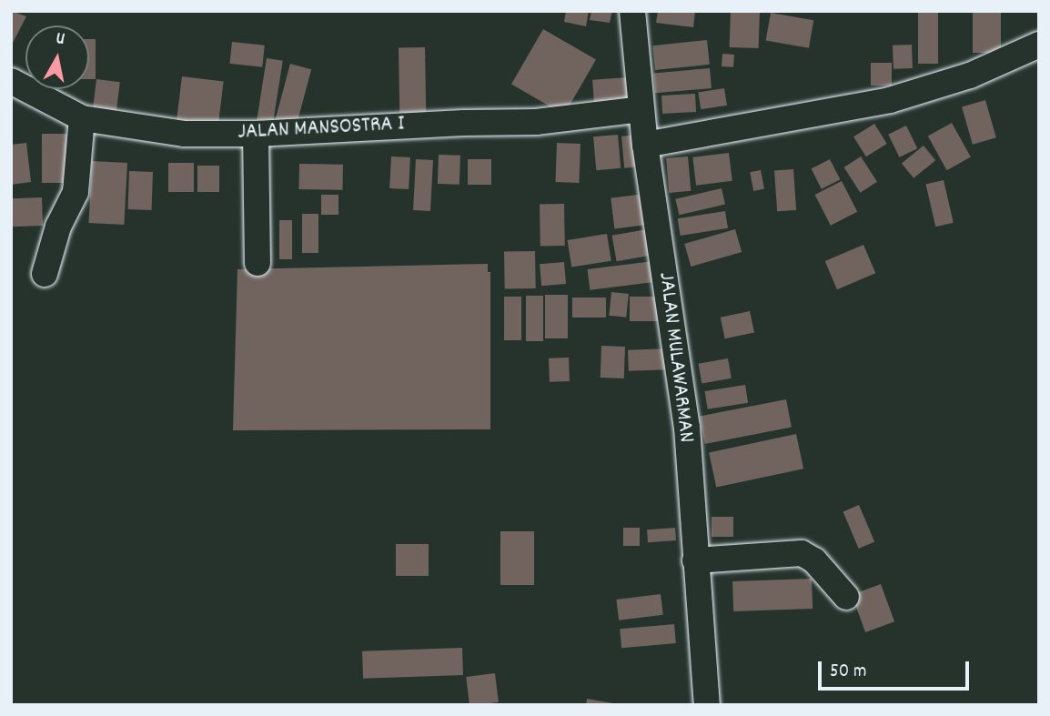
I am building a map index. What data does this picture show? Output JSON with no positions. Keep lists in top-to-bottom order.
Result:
{
  "streets": {
    "street": ["JALAN MANSOSTRA I", "JALAN MULAWARMAN"]
  },
  "crossings": [
    ["JALAN MANSOSTRA I", "JALAN MULAWARMAN"]
  ],
  "scale_bar": "50 m",
  "north": "top"
}
